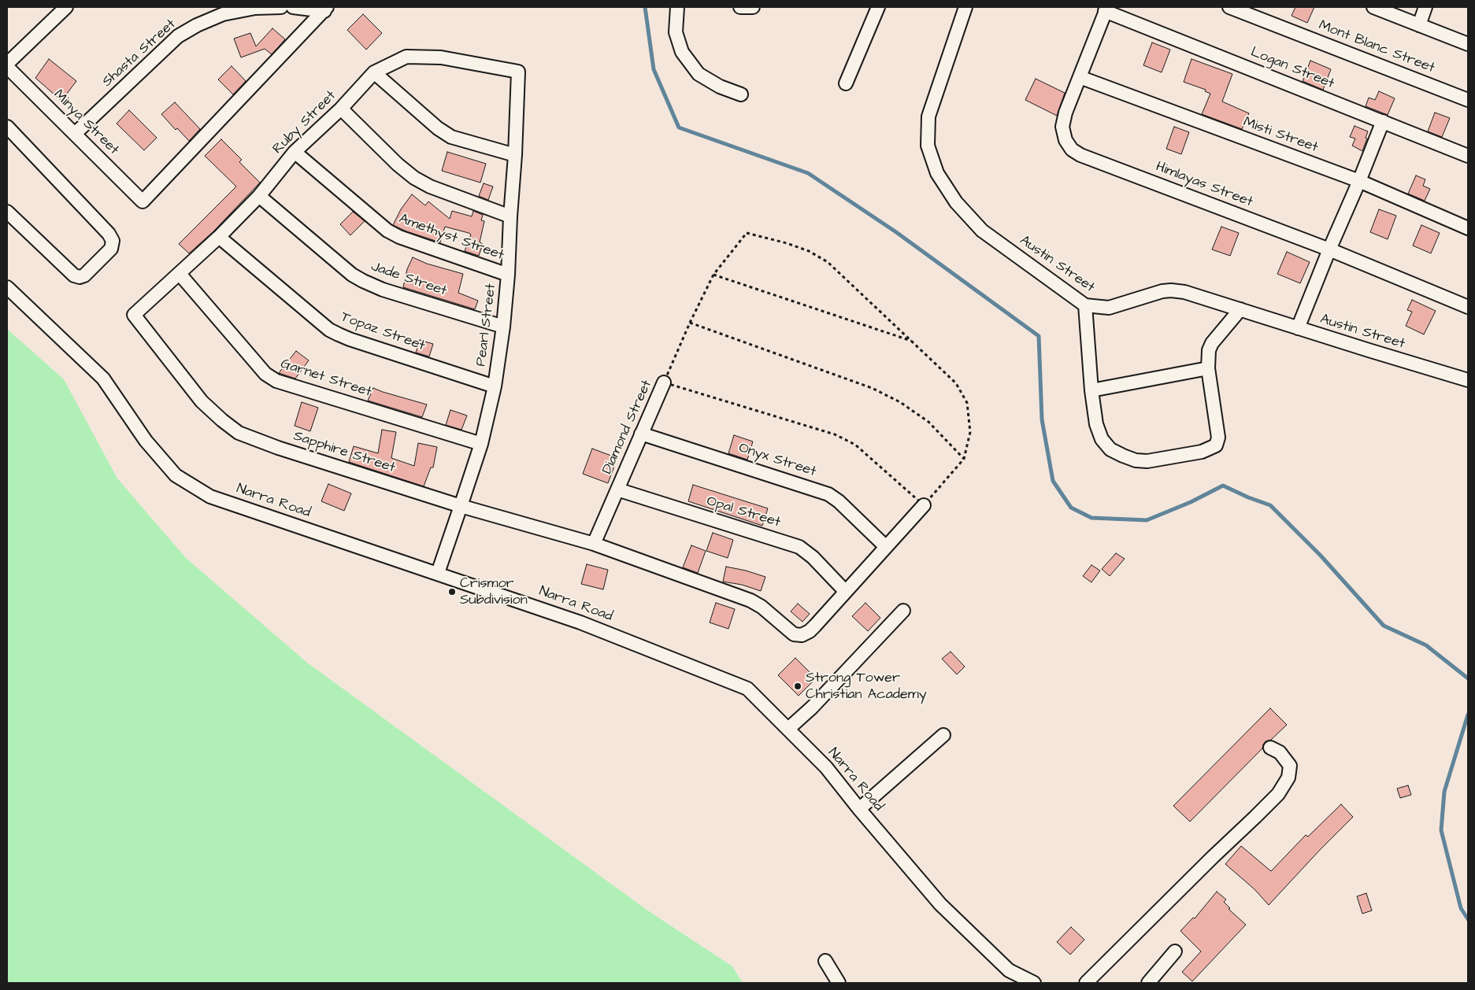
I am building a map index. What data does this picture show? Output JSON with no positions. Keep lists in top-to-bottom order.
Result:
{
  "streets": {
    "street": [
      "Mont Blanc Street",
      "Shasta Street",
      "Logan Street",
      "Minya Street",
      "Ruby Street",
      "Misti Street",
      "Himlayas Street",
      "Amethyst Street",
      "Austin Street",
      "Jade Street",
      "Pearl Street",
      "Topaz Street",
      "Garnet Street",
      "Diamond Street",
      "Sapphire Street",
      "Onyx Street",
      "Narra Road",
      "Opal Street"
    ]
  },
  "crossings": [
    ["Shasta Street", "Minya Street"],
    ["Logan Street", "Himlayas Street"],
    ["Ruby Street", "Amethyst Street"],
    ["Ruby Street", "Jade Street"],
    ["Ruby Street", "Pearl Street"],
    ["Ruby Street", "Topaz Street"],
    ["Ruby Street", "Garnet Street"],
    ["Ruby Street", "Sapphire Street"],
    ["Misti Street", "Himlayas Street"],
    ["Amethyst Street", "Pearl Street"],
    ["Jade Street", "Pearl Street"],
    ["Pearl Street", "Topaz Street"],
    ["Pearl Street", "Garnet Street"],
    ["Pearl Street", "Sapphire Street"],
    ["Pearl Street", "Narra Road"],
    ["Diamond Street", "Sapphire Street"],
    ["Diamond Street", "Onyx Street"],
    ["Diamond Street", "Opal Street"],
    ["Sapphire Street", "Onyx Street"],
    ["Sapphire Street", "Opal Street"]
  ],
  "places": ["Crismor Subdivision", "Strong Tower Christian Academy"]
}
